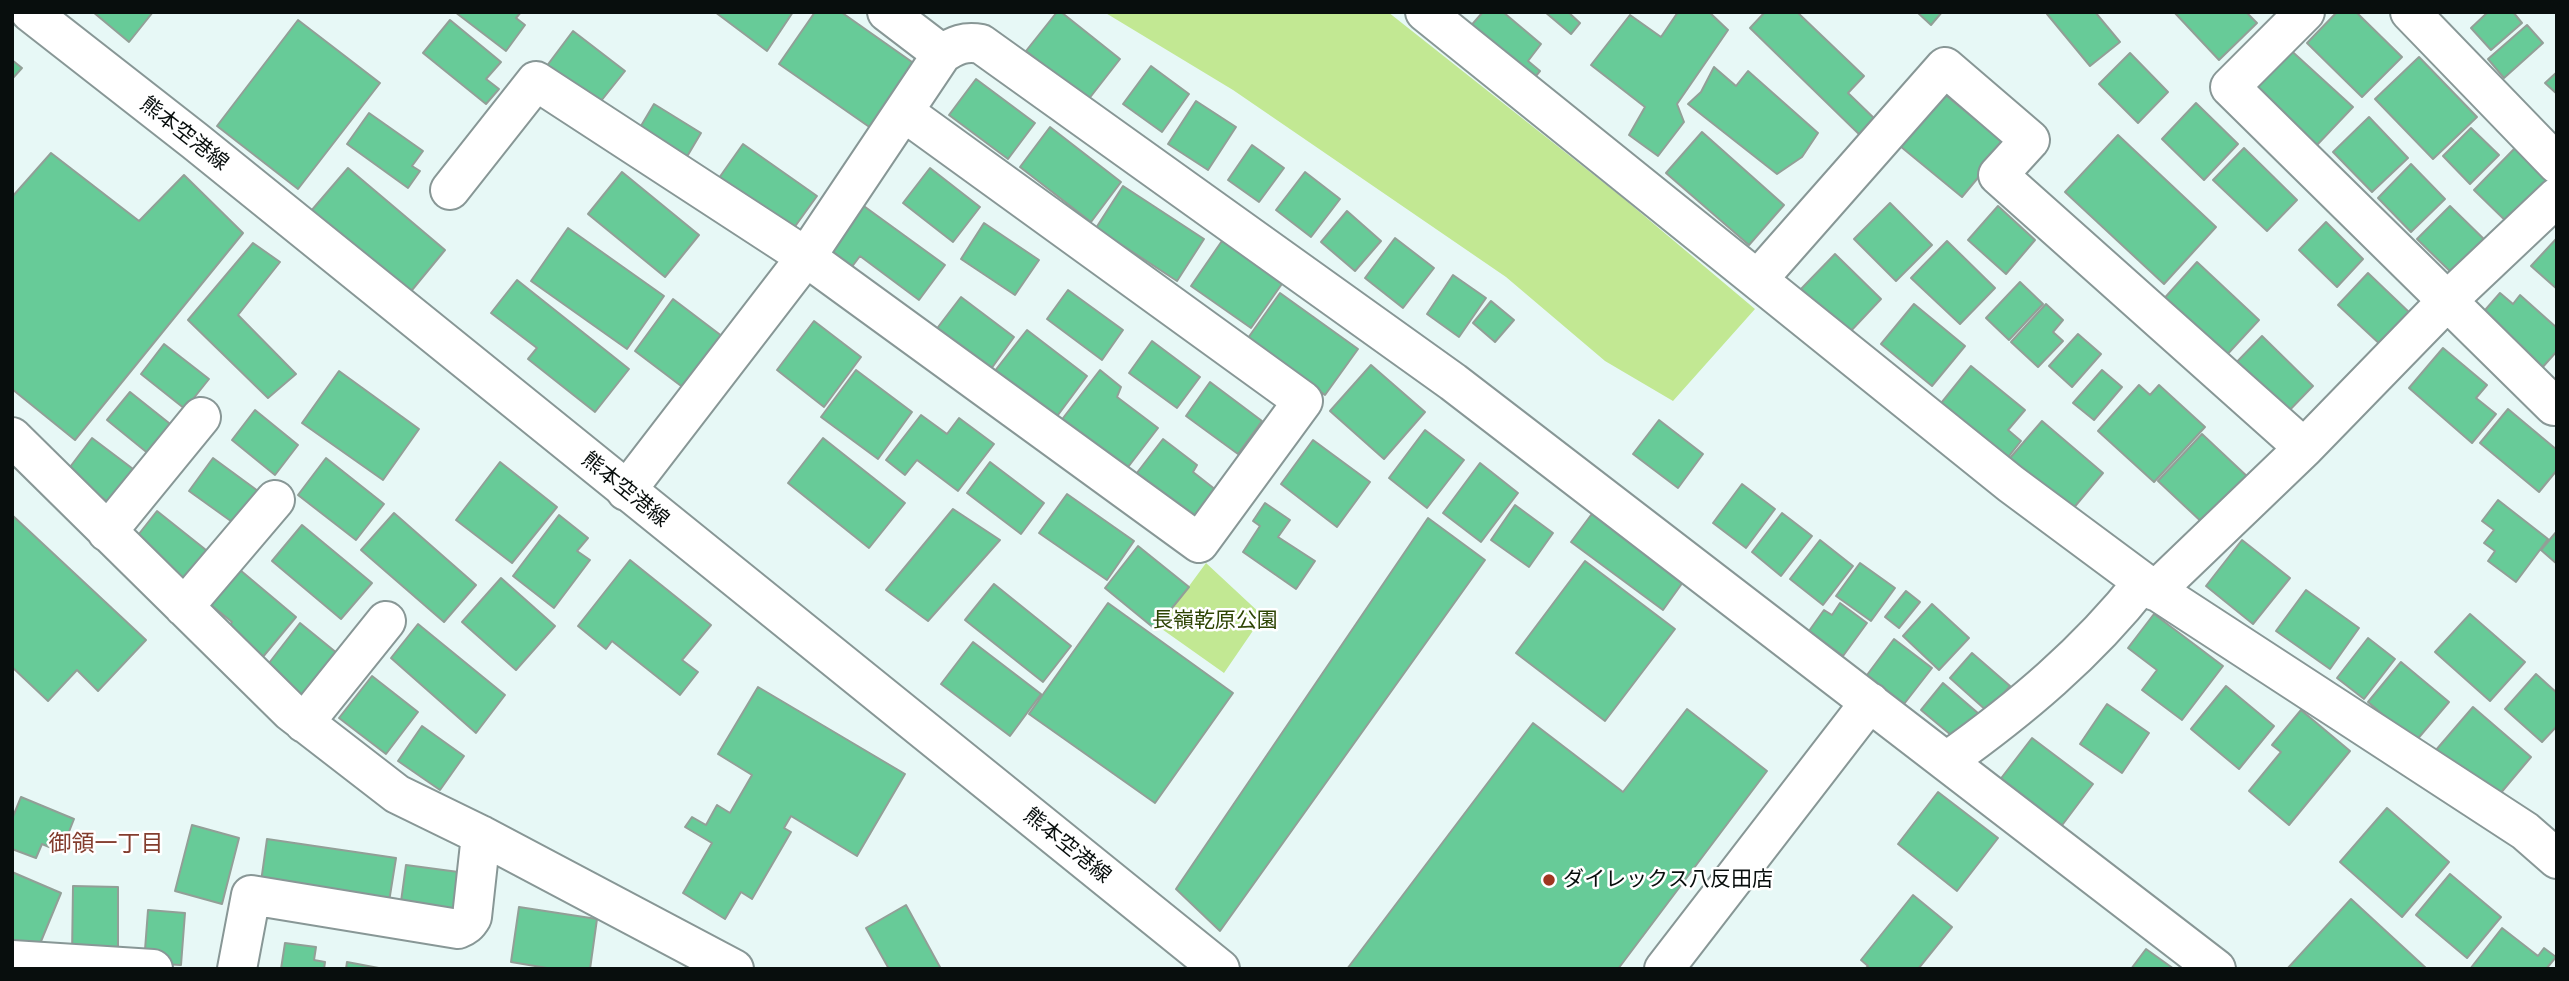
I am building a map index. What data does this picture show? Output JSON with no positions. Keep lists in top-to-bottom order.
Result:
{
  "streets": {
    "street": ["熊本空港線"]
  },
  "districts": ["御領一丁目"],
  "parks": ["長嶺乾原公園"],
  "places": ["ダイレックス八反田店"]
}
